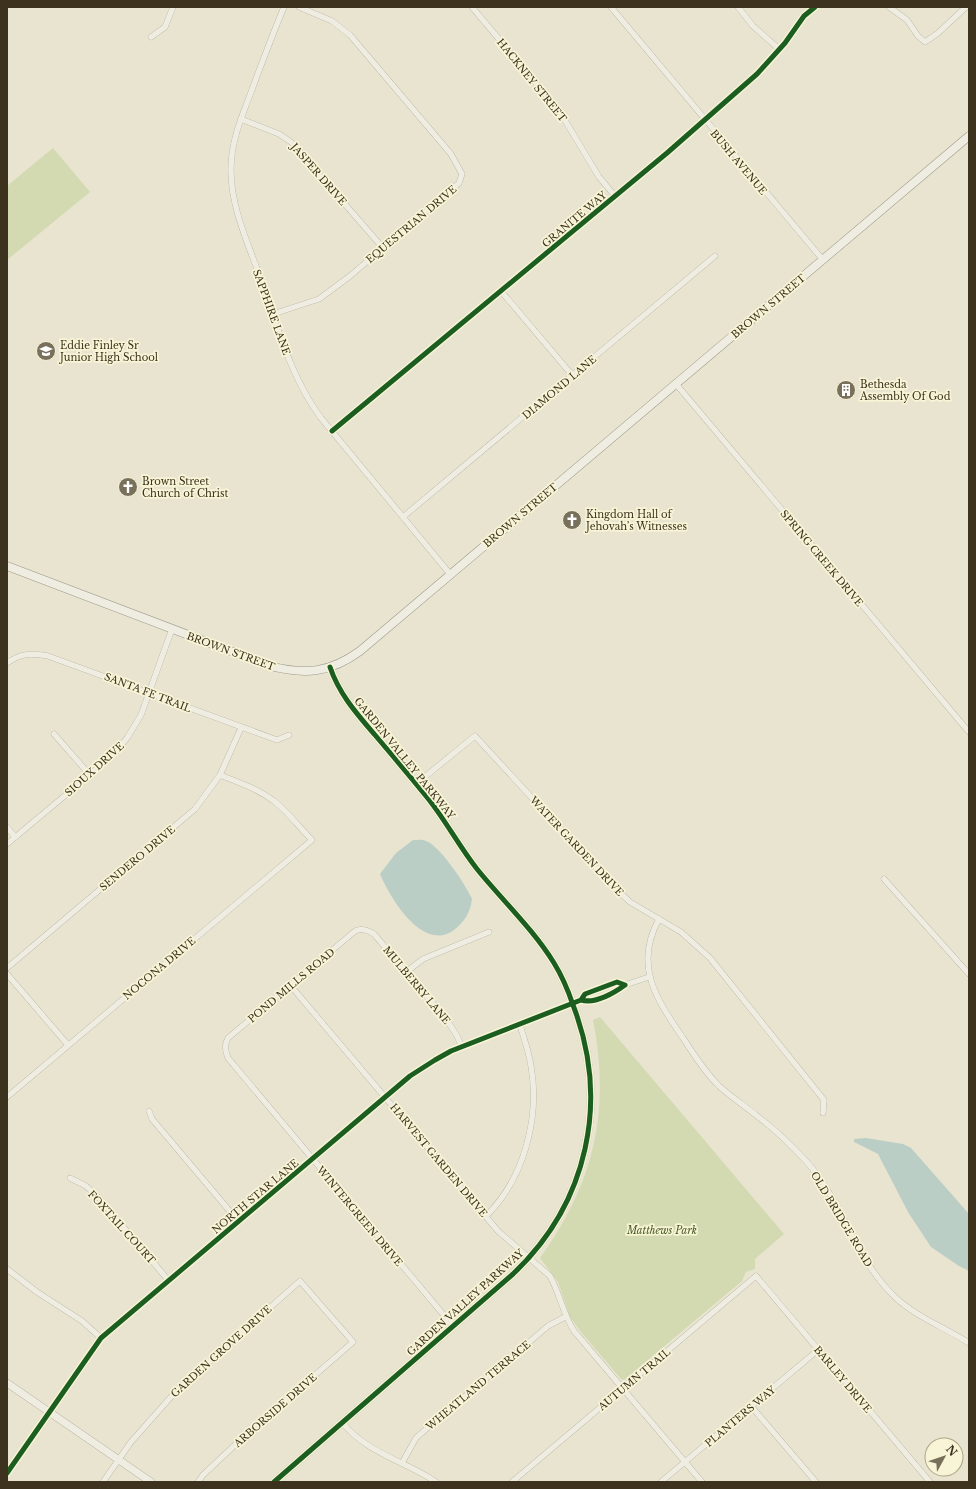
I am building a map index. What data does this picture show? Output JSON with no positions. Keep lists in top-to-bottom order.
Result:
{
  "streets": {
    "main road": ["BROWN STREET"],
    "street": [
      "HACKNEY STREET",
      "BUSH AVENUE",
      "JASPER DRIVE",
      "GRANITE WAY",
      "EQUESTRIAN DRIVE",
      "SAPPHIRE LANE",
      "DIAMOND LANE",
      "SPRING CREEK DRIVE",
      "SANTA FE TRAIL",
      "GARDEN VALLEY PARKWAY",
      "SIOUX DRIVE",
      "WATER GARDEN DRIVE",
      "SENDERO DRIVE",
      "NOCONA DRIVE",
      "POND MILLS ROAD",
      "MULBERRY LANE",
      "HARVEST GARDEN DRIVE",
      "NORTH STAR LANE",
      "WINTERGREEN DRIVE",
      "OLD BRIDGE ROAD",
      "FOXTAIL COURT",
      "GARDEN GROVE DRIVE",
      "AUTUMN TRAIL",
      "BARLEY DRIVE",
      "WHEATLAND TERRACE",
      "ARBORSIDE DRIVE",
      "PLANTERS WAY"
    ]
  },
  "crossings": [
    ["HACKNEY STREET", "GRANITE WAY"],
    ["BUSH AVENUE", "GRANITE WAY"],
    ["BUSH AVENUE", "BROWN STREET"],
    ["JASPER DRIVE", "EQUESTRIAN DRIVE"],
    ["JASPER DRIVE", "SAPPHIRE LANE"],
    ["GRANITE WAY", "SAPPHIRE LANE"],
    ["EQUESTRIAN DRIVE", "SAPPHIRE LANE"],
    ["BROWN STREET", "SAPPHIRE LANE"],
    ["BROWN STREET", "SPRING CREEK DRIVE"],
    ["BROWN STREET", "GARDEN VALLEY PARKWAY"],
    ["BROWN STREET", "SIOUX DRIVE"],
    ["SAPPHIRE LANE", "DIAMOND LANE"],
    ["SANTA FE TRAIL", "SIOUX DRIVE"],
    ["SANTA FE TRAIL", "SENDERO DRIVE"],
    ["GARDEN VALLEY PARKWAY", "WATER GARDEN DRIVE"],
    ["GARDEN VALLEY PARKWAY", "HARVEST GARDEN DRIVE"],
    ["GARDEN VALLEY PARKWAY", "NORTH STAR LANE"],
    ["GARDEN VALLEY PARKWAY", "WINTERGREEN DRIVE"],
    ["WATER GARDEN DRIVE", "OLD BRIDGE ROAD"],
    ["SENDERO DRIVE", "NOCONA DRIVE"],
    ["POND MILLS ROAD", "MULBERRY LANE"],
    ["POND MILLS ROAD", "HARVEST GARDEN DRIVE"],
    ["POND MILLS ROAD", "WINTERGREEN DRIVE"],
    ["MULBERRY LANE", "NORTH STAR LANE"],
    ["HARVEST GARDEN DRIVE", "NORTH STAR LANE"],
    ["HARVEST GARDEN DRIVE", "AUTUMN TRAIL"],
    ["HARVEST GARDEN DRIVE", "WHEATLAND TERRACE"],
    ["HARVEST GARDEN DRIVE", "PLANTERS WAY"],
    ["NORTH STAR LANE", "WINTERGREEN DRIVE"],
    ["NORTH STAR LANE", "FOXTAIL COURT"],
    ["GARDEN GROVE DRIVE", "ARBORSIDE DRIVE"],
    ["AUTUMN TRAIL", "BARLEY DRIVE"],
    ["BARLEY DRIVE", "PLANTERS WAY"]
  ],
  "parks": ["Matthews Park"],
  "places": {
    "school or university": ["Eddie Finley Sr Junior High School"],
    "building": ["Bethesda Assembly Of God"],
    "church": ["Brown Street Church of Christ", "Kingdom Hall of Jehovah’s Witnesses"]
  },
  "north": "top right"
}
